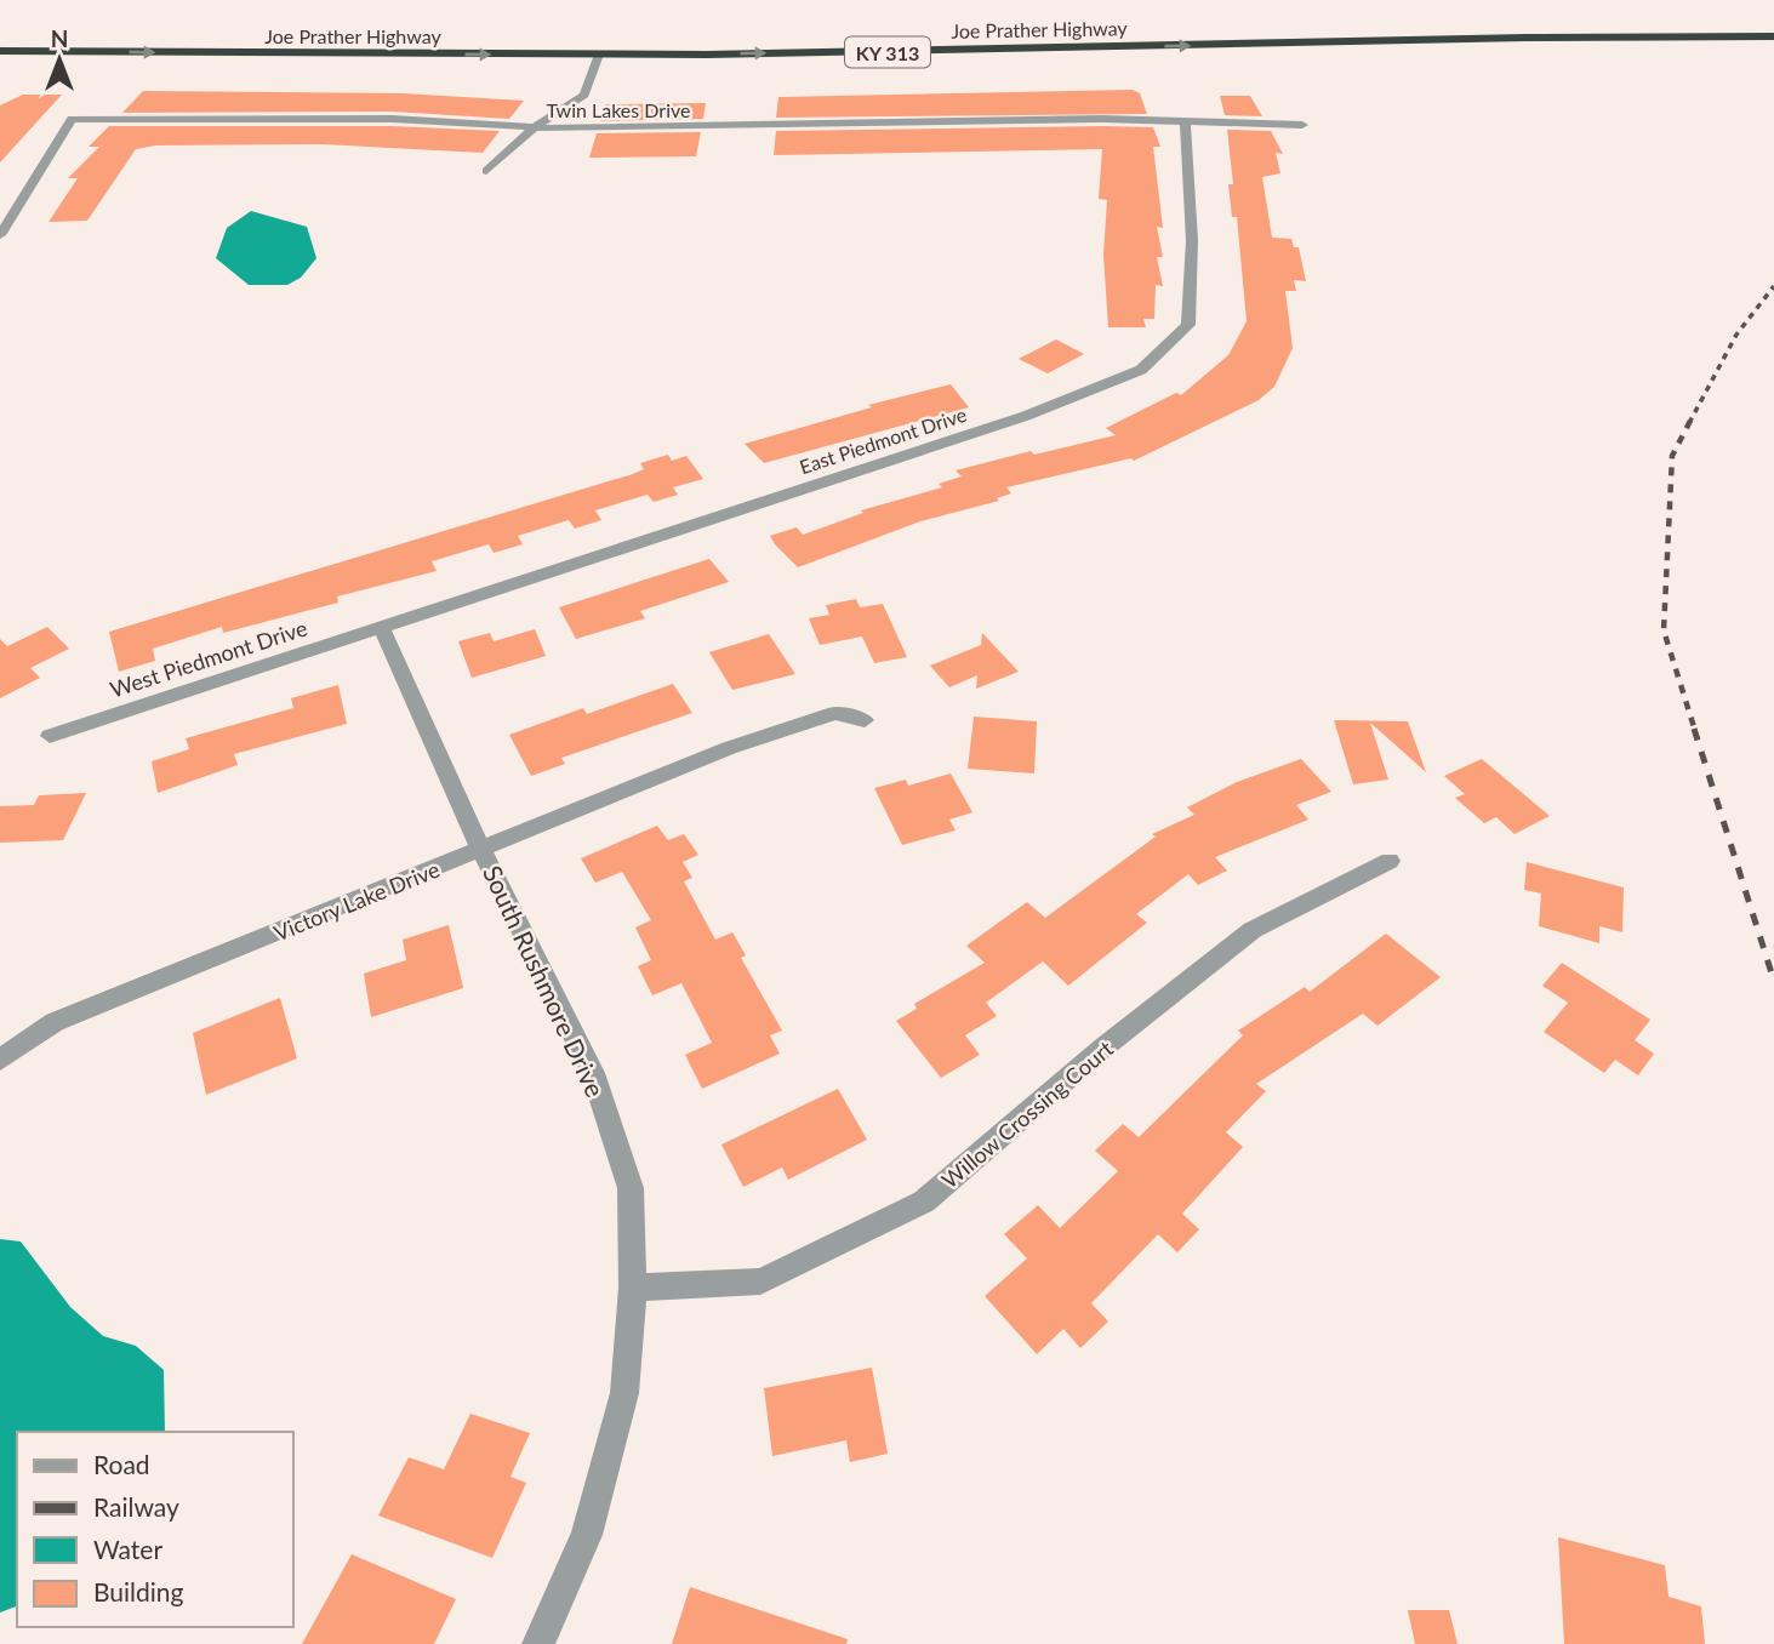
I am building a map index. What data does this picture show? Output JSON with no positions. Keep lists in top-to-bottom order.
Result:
{
  "streets": {
    "highway": ["Joe Prather Highway", "KY 313"],
    "street": [
      "Twin Lakes Drive",
      "East Piedmont Drive",
      "West Piedmont Drive",
      "Victory Lake Drive",
      "South Rushmore Drive",
      "Willow Crossing Court"
    ]
  },
  "crossings": [
    ["Twin Lakes Drive", "East Piedmont Drive"],
    ["East Piedmont Drive", "West Piedmont Drive"],
    ["East Piedmont Drive", "South Rushmore Drive"],
    ["West Piedmont Drive", "South Rushmore Drive"],
    ["Victory Lake Drive", "South Rushmore Drive"],
    ["South Rushmore Drive", "Willow Crossing Court"]
  ],
  "one_way": ["Joe Prather Highway"],
  "legend": [
    "Road",
    "Railway",
    "Water",
    "Building"
  ],
  "north": "top"
}
